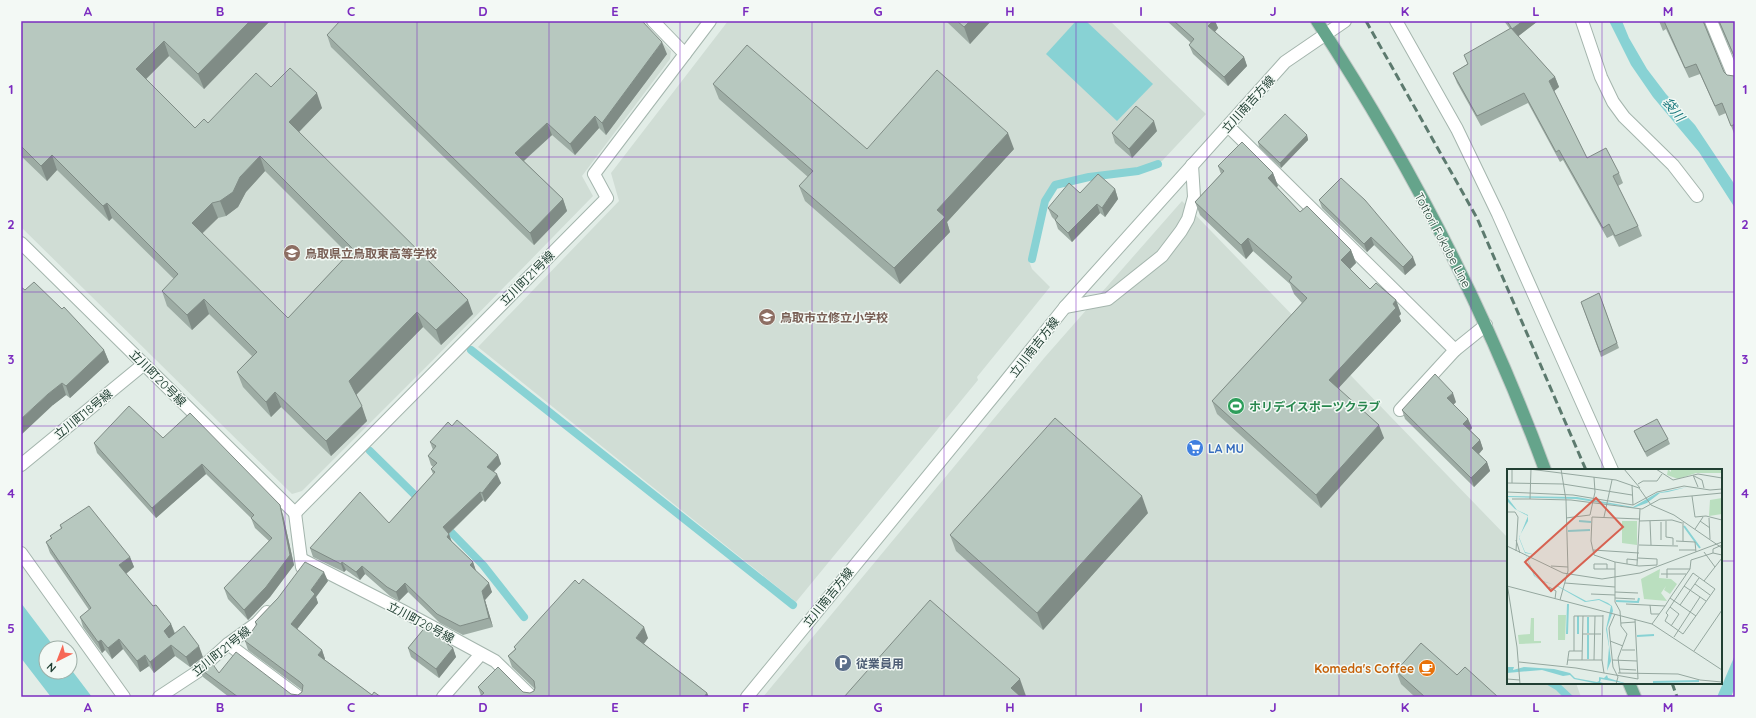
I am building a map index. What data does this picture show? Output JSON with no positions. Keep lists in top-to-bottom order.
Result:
{
  "streets": {
    "main road": ["Tottori Fukube Line"],
    "street": [
      "立川南吉方線",
      "立川町21号線",
      "立川町20号線",
      "立川町18号線"
    ]
  },
  "crossings": [
    ["立川南吉方線", "Tottori Fukube Line"],
    ["立川町21号線", "立川町20号線"],
    ["立川町20号線", "立川町18号線"]
  ],
  "water": ["袋川"],
  "places": {
    "school or university": ["鳥取県立鳥取東高等学校", "鳥取市立修立小学校"],
    "sports": ["ホリデイスポーツクラブ"],
    "supermarket": ["LA MU"],
    "parking": ["従業員用"],
    "cafe": ["Komeda's Coffee"]
  },
  "north": "bottom left",
  "grid": {
    "columns": [
      "A",
      "B",
      "C",
      "D",
      "E",
      "F",
      "G",
      "H",
      "I",
      "J",
      "K",
      "L",
      "M"
    ],
    "rows": [
      "1",
      "2",
      "3",
      "4",
      "5"
    ]
  }
}
